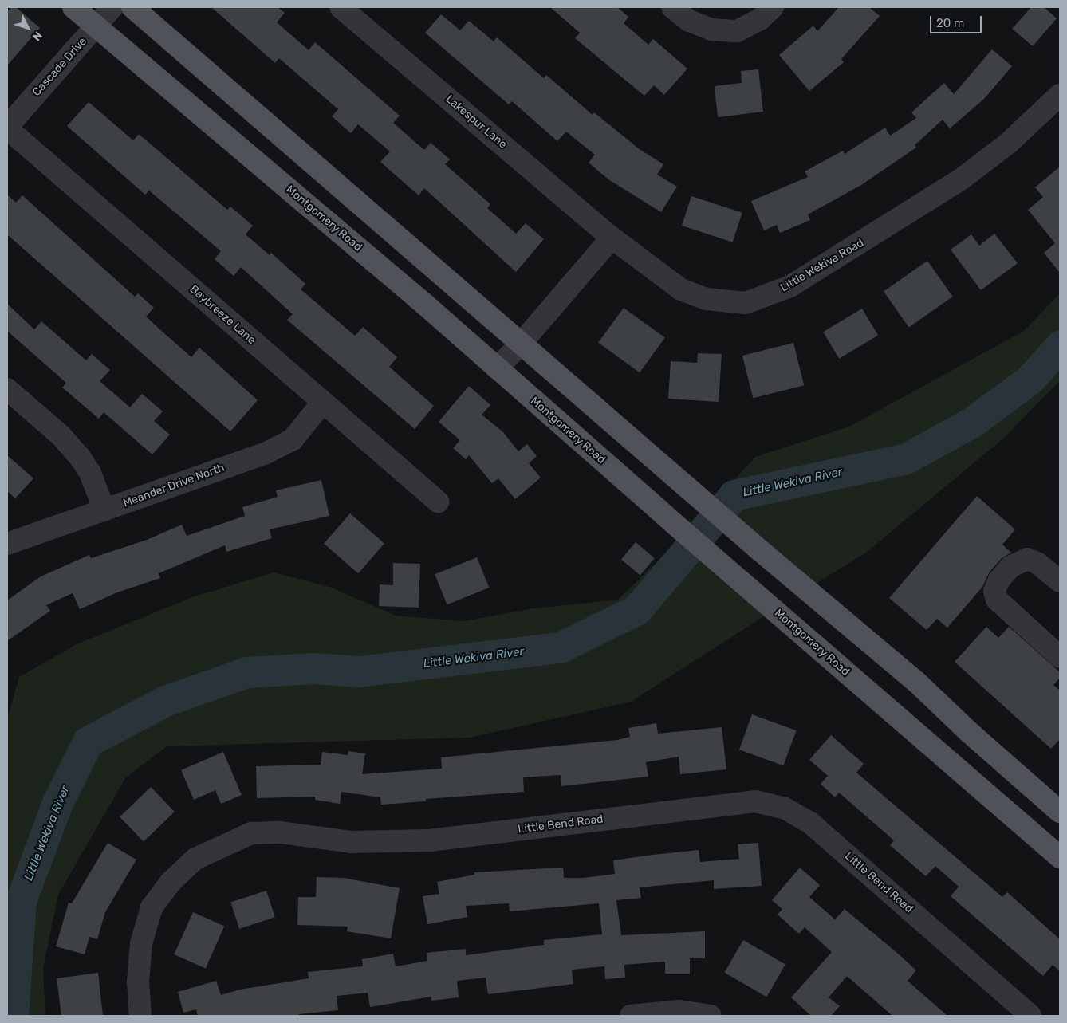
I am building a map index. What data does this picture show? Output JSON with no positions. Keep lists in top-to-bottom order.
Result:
{
  "streets": {
    "main road": ["Montgomery Road"],
    "street": [
      "Cascade Drive",
      "Lakespur Lane",
      "Little Wekiva Road",
      "Baybreeze Lane",
      "Meander Drive North",
      "Little Bend Road"
    ]
  },
  "crossings": [
    ["Cascade Drive", "Montgomery Road"],
    ["Cascade Drive", "Baybreeze Lane"],
    ["Lakespur Lane", "Little Wekiva Road"],
    ["Baybreeze Lane", "Meander Drive North"]
  ],
  "water": ["Little Wekiva River"],
  "scale_bar": "20 m",
  "north": "bottom right"
}
